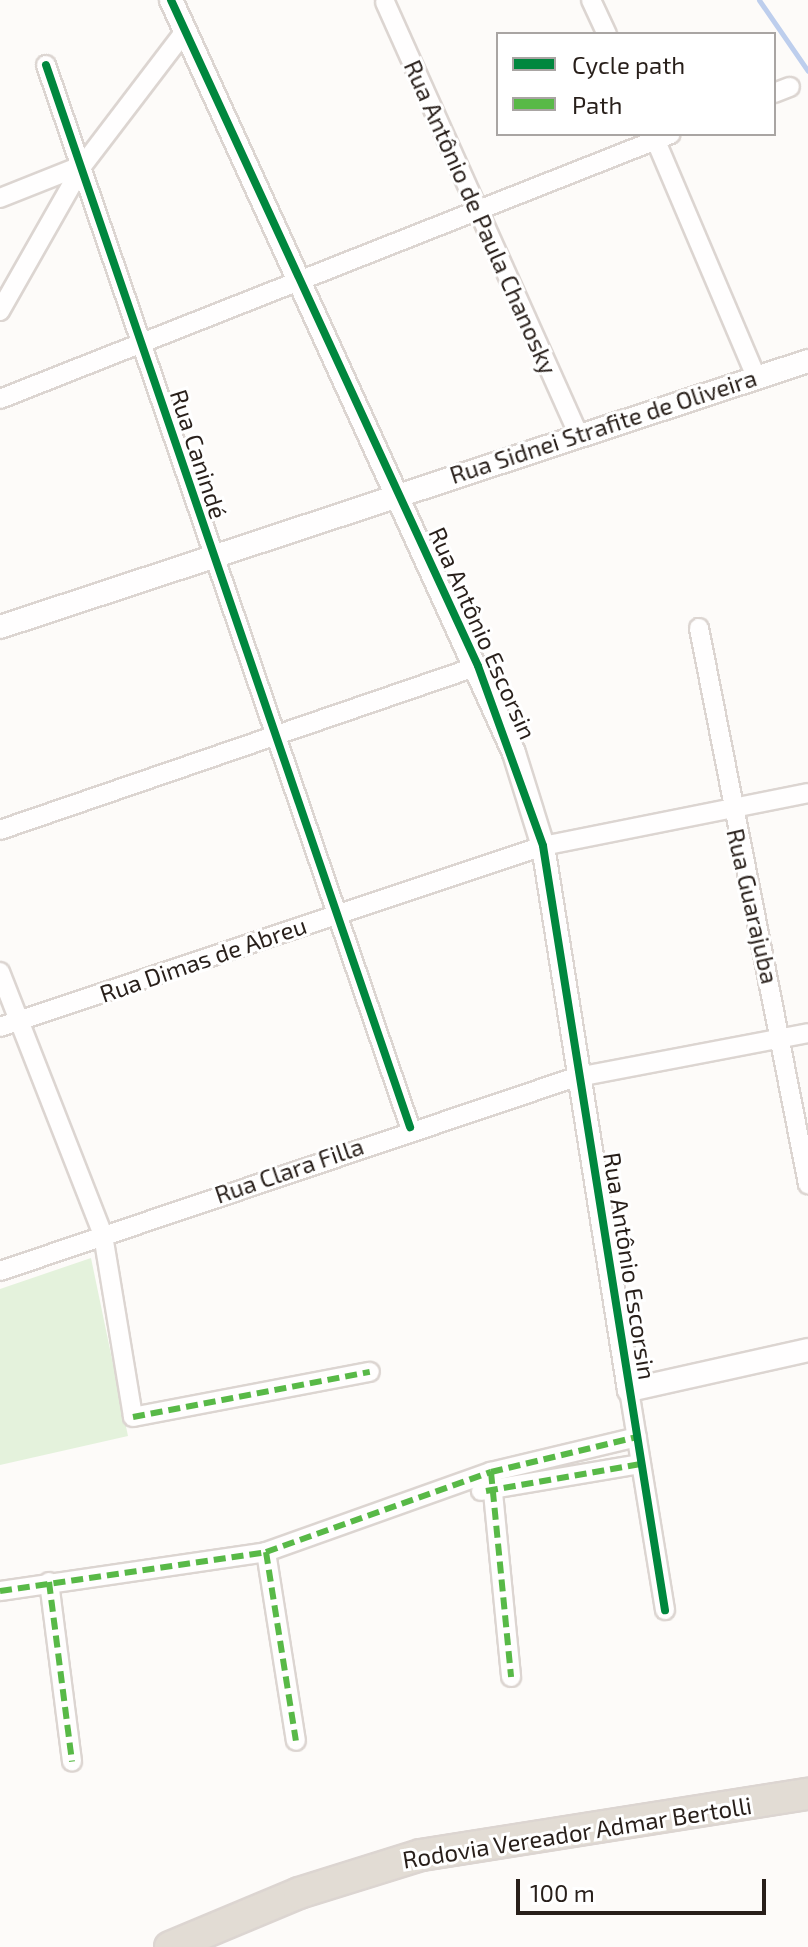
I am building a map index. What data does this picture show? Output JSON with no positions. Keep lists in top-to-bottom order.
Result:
{
  "streets": {
    "highway": ["Rodovia Vereador Admar Bertolli"],
    "street": [
      "Rua Antônio de Paula Chanosky",
      "Rua Sidnei Strafite de Oliveira",
      "Rua Canindé",
      "Rua Antônio Escorsin",
      "Rua Guarajuba",
      "Rua Dimas de Abreu",
      "Rua Clara Filla"
    ]
  },
  "crossings": [
    ["Rua Antônio de Paula Chanosky", "Rua Sidnei Strafite de Oliveira"],
    ["Rua Sidnei Strafite de Oliveira", "Rua Canindé"],
    ["Rua Sidnei Strafite de Oliveira", "Rua Antônio Escorsin"],
    ["Rua Canindé", "Rua Dimas de Abreu"],
    ["Rua Canindé", "Rua Clara Filla"],
    ["Rua Antônio Escorsin", "Rua Dimas de Abreu"],
    ["Rua Antônio Escorsin", "Rua Clara Filla"],
    ["Rua Guarajuba", "Rua Dimas de Abreu"],
    ["Rua Guarajuba", "Rua Clara Filla"]
  ],
  "legend": ["Cycle path", "Path"],
  "scale_bar": "100 m"
}
